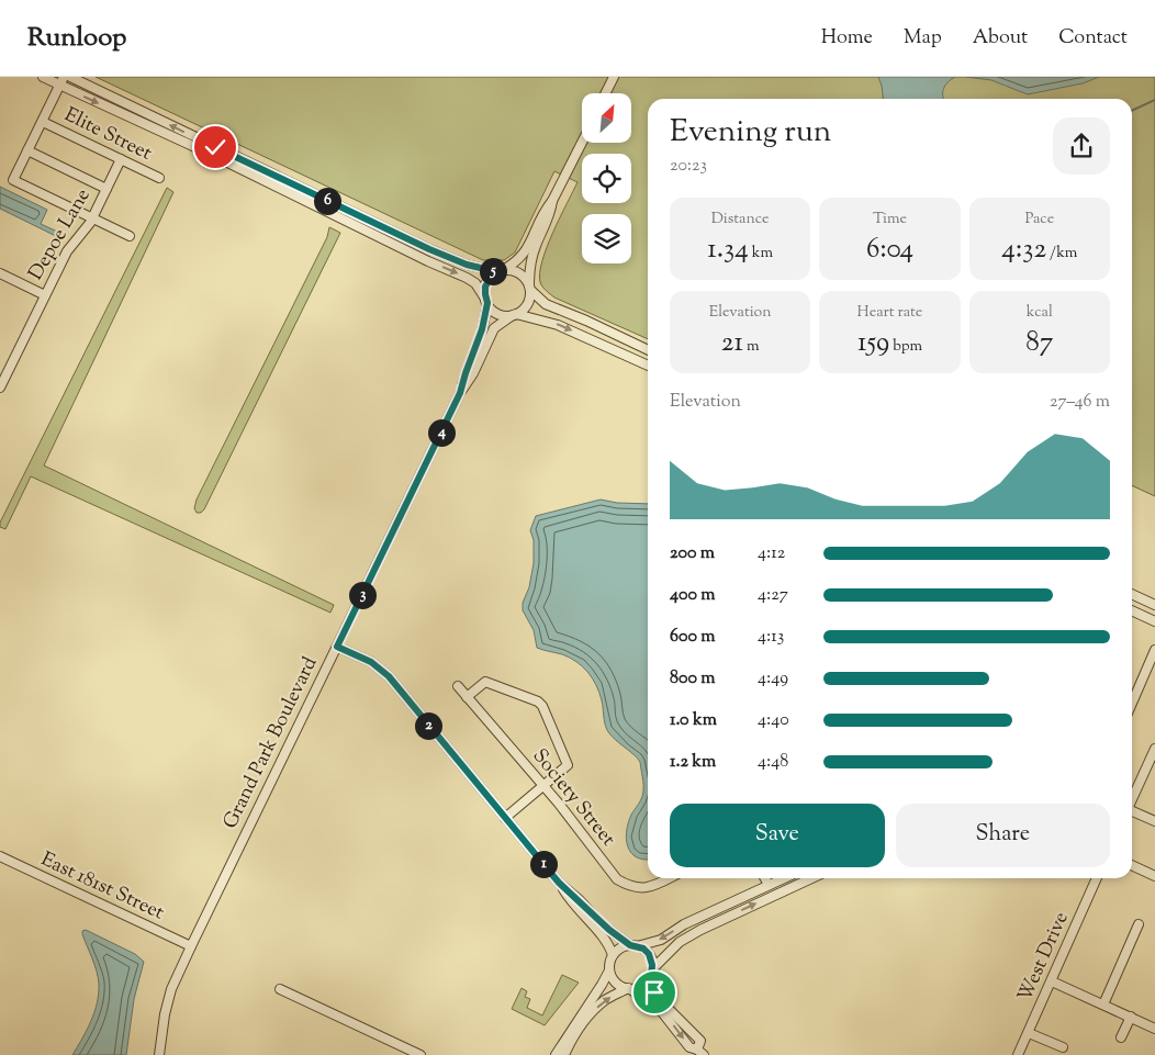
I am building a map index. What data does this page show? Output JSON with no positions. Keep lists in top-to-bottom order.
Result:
{
  "streets": {
    "street": [
      "Elite Street",
      "Depoe Lane",
      "Grand Park Boulevard",
      "Society Street",
      "East 181st Street",
      "West Drive"
    ]
  },
  "crossings": [
    ["Elite Street", "Depoe Lane"],
    ["Grand Park Boulevard", "East 181st Street"]
  ],
  "north": "top right",
  "page": {
    "header": "Runloop",
    "nav": [
      "Home",
      "Map",
      "About",
      "Contact"
    ],
    "heading": ["Evening run", "20:23"],
    "pins": [
      "6",
      "5",
      "4",
      "3",
      "2",
      "1"
    ],
    "stats": [
      ["Distance", "1.34 km"],
      ["Time", "6:04"],
      ["Pace", "4:32 /km"],
      ["Elevation", "21 m"],
      ["Heart rate", "159 bpm"],
      ["kcal", "87"]
    ],
    "chart": ["Elevation", "27–46 m"],
    "list": [
      {
        "name": "200 m",
        "note": "4:12"
      },
      {
        "name": "400 m",
        "note": "4:27"
      },
      {
        "name": "600 m",
        "note": "4:13"
      },
      {
        "name": "800 m",
        "note": "4:49"
      },
      {
        "name": "1.0 km",
        "note": "4:40"
      },
      {
        "name": "1.2 km",
        "note": "4:48"
      }
    ],
    "buttons": ["Save", "Share"]
  }
}
